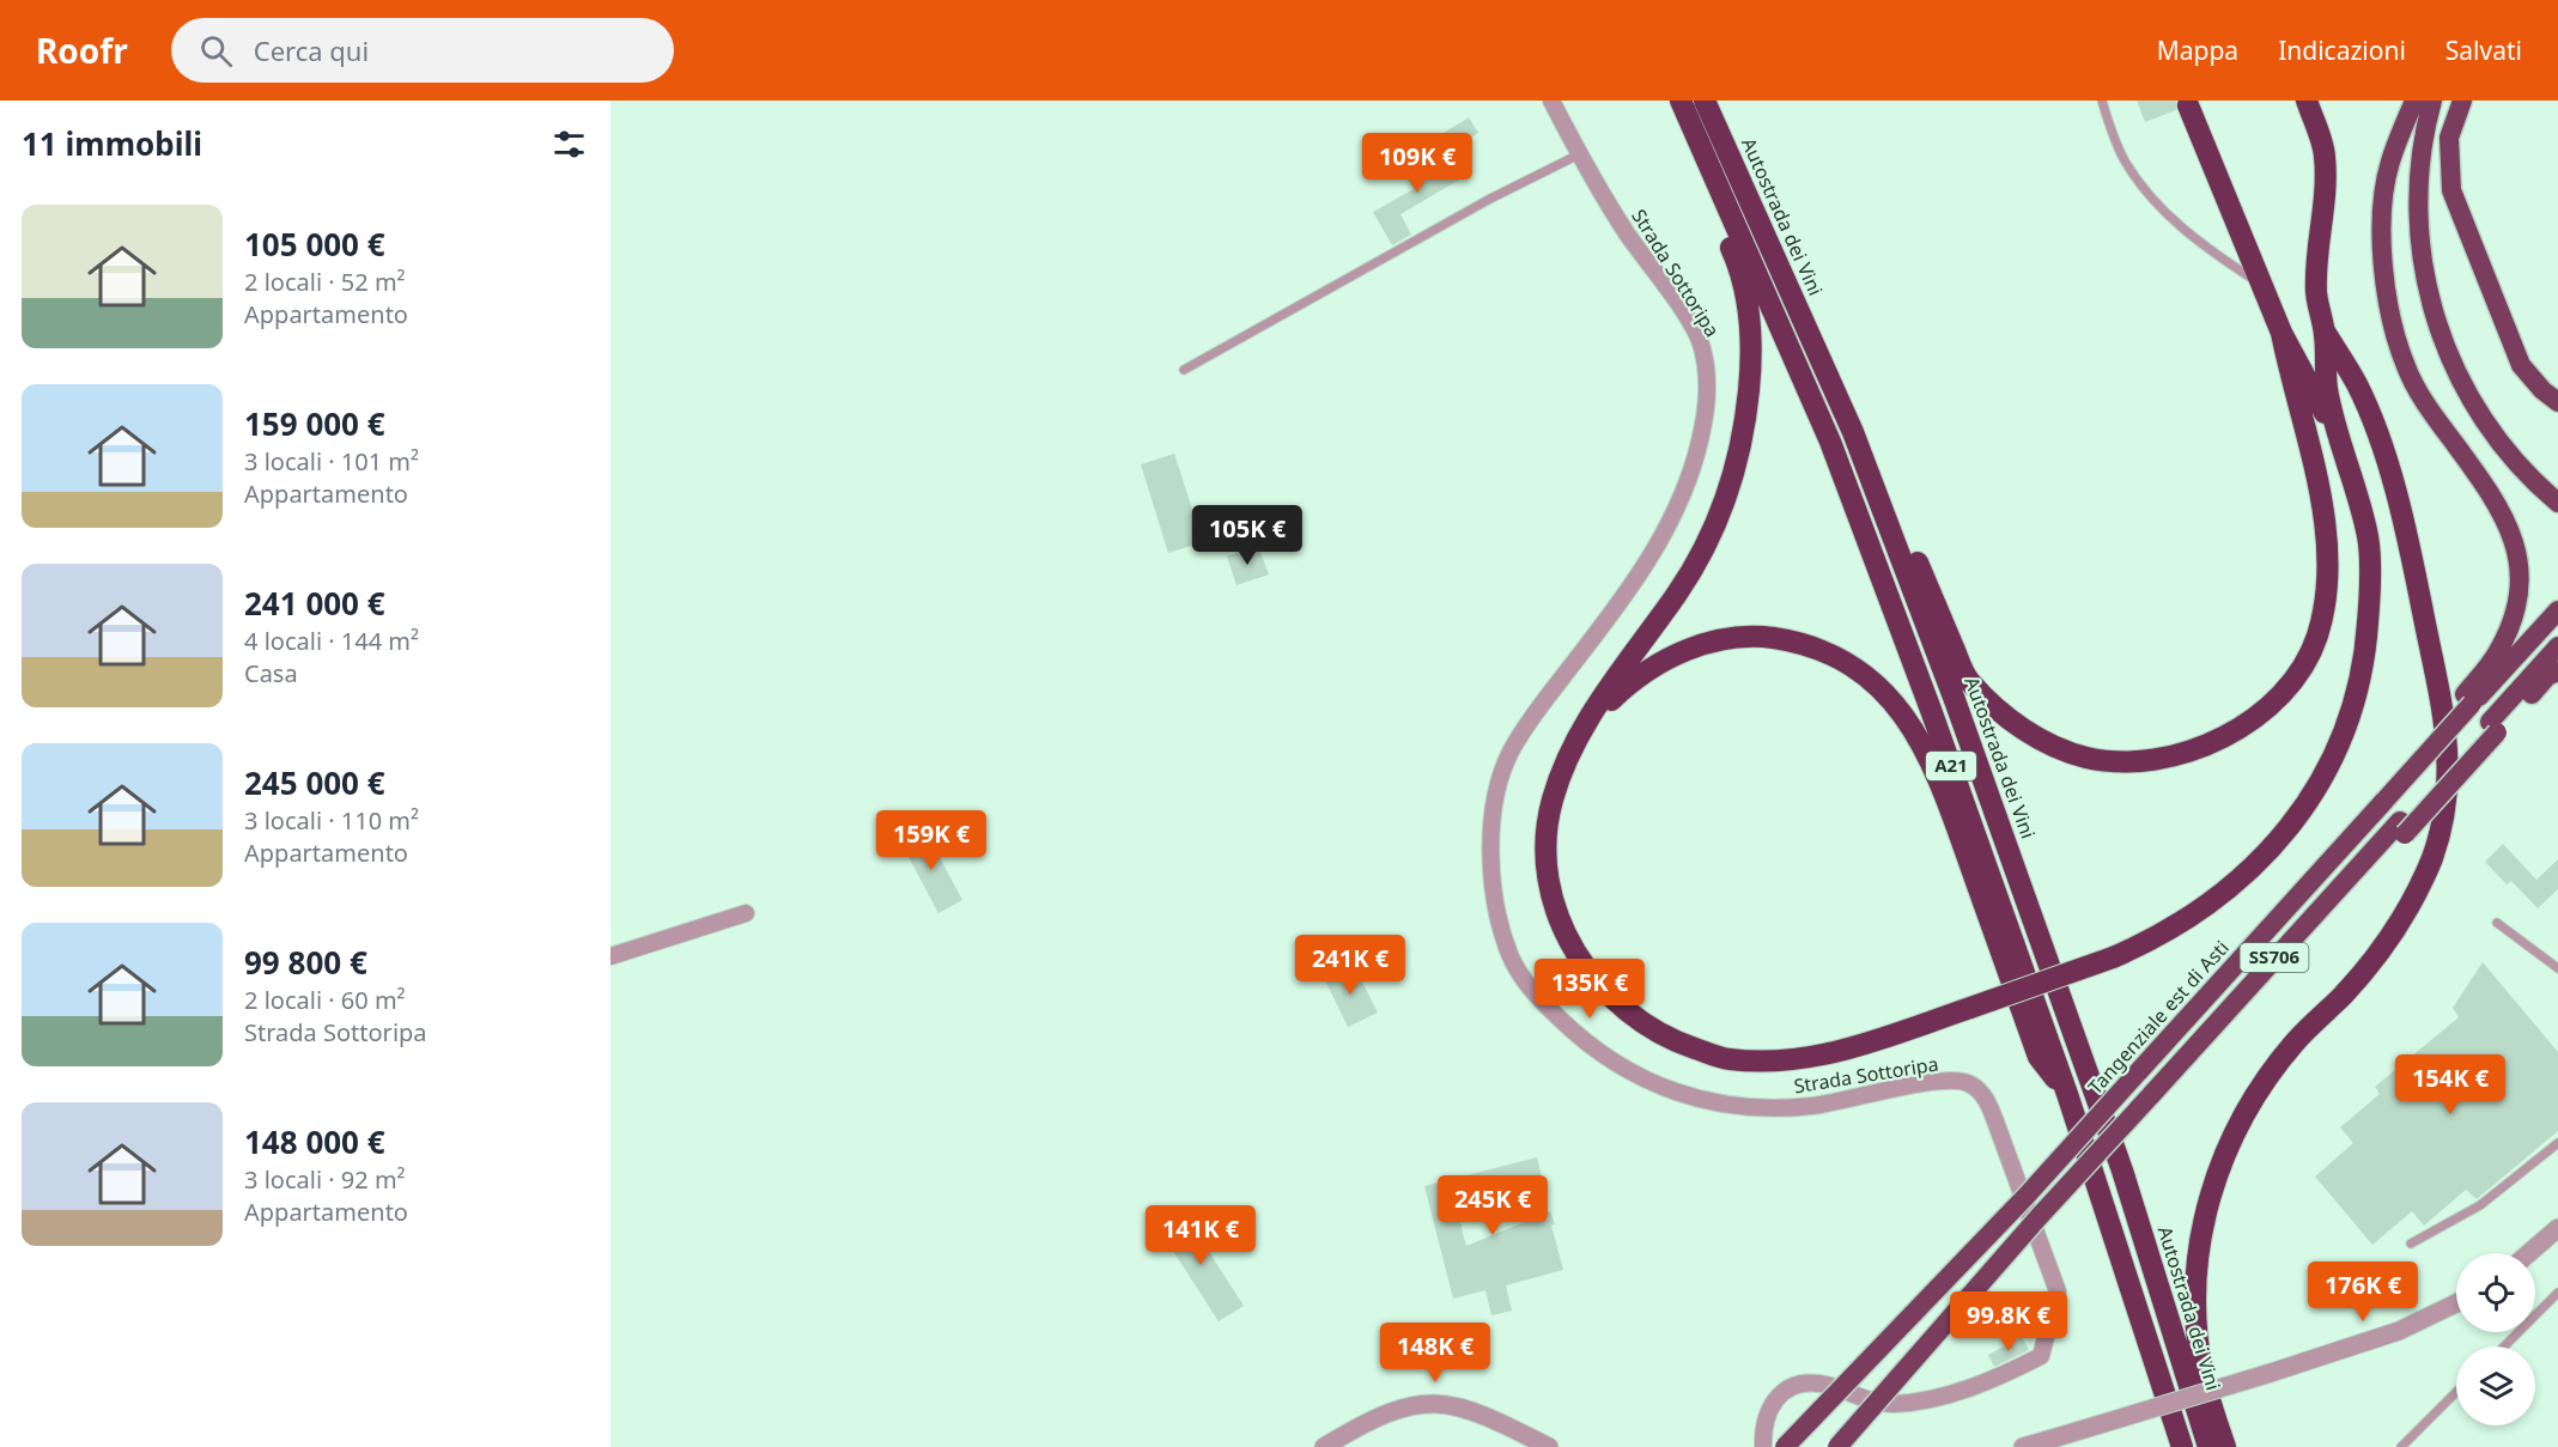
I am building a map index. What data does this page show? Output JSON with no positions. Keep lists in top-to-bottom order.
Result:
{
  "streets": {
    "highway": [
      "Autostrada dei Vini",
      "A21",
      "SS706",
      "Tangenziale est di Asti"
    ],
    "street": ["Strada Sottoripa"]
  },
  "page": {
    "header": "Roofr",
    "search": "Cerca qui",
    "nav": ["Mappa", "Indicazioni", "Salvati"],
    "heading": "11 immobili",
    "price": [
      "109K €",
      "105K €",
      "159K €",
      "241K €",
      "135K €",
      "154K €",
      "245K €",
      "141K €",
      "176K €",
      "99.8K €",
      "148K €"
    ],
    "list": [
      {
        "name": "105 000 €",
        "note": "2 locali · 52 m² · Appartamento"
      },
      {
        "name": "159 000 €",
        "note": "3 locali · 101 m² · Appartamento"
      },
      {
        "name": "241 000 €",
        "note": "4 locali · 144 m² · Casa"
      },
      {
        "name": "245 000 €",
        "note": "3 locali · 110 m² · Appartamento"
      },
      {
        "name": "99 800 €",
        "note": "2 locali · 60 m² · Strada Sottoripa"
      },
      {
        "name": "148 000 €",
        "note": "3 locali · 92 m² · Appartamento"
      }
    ]
  }
}
